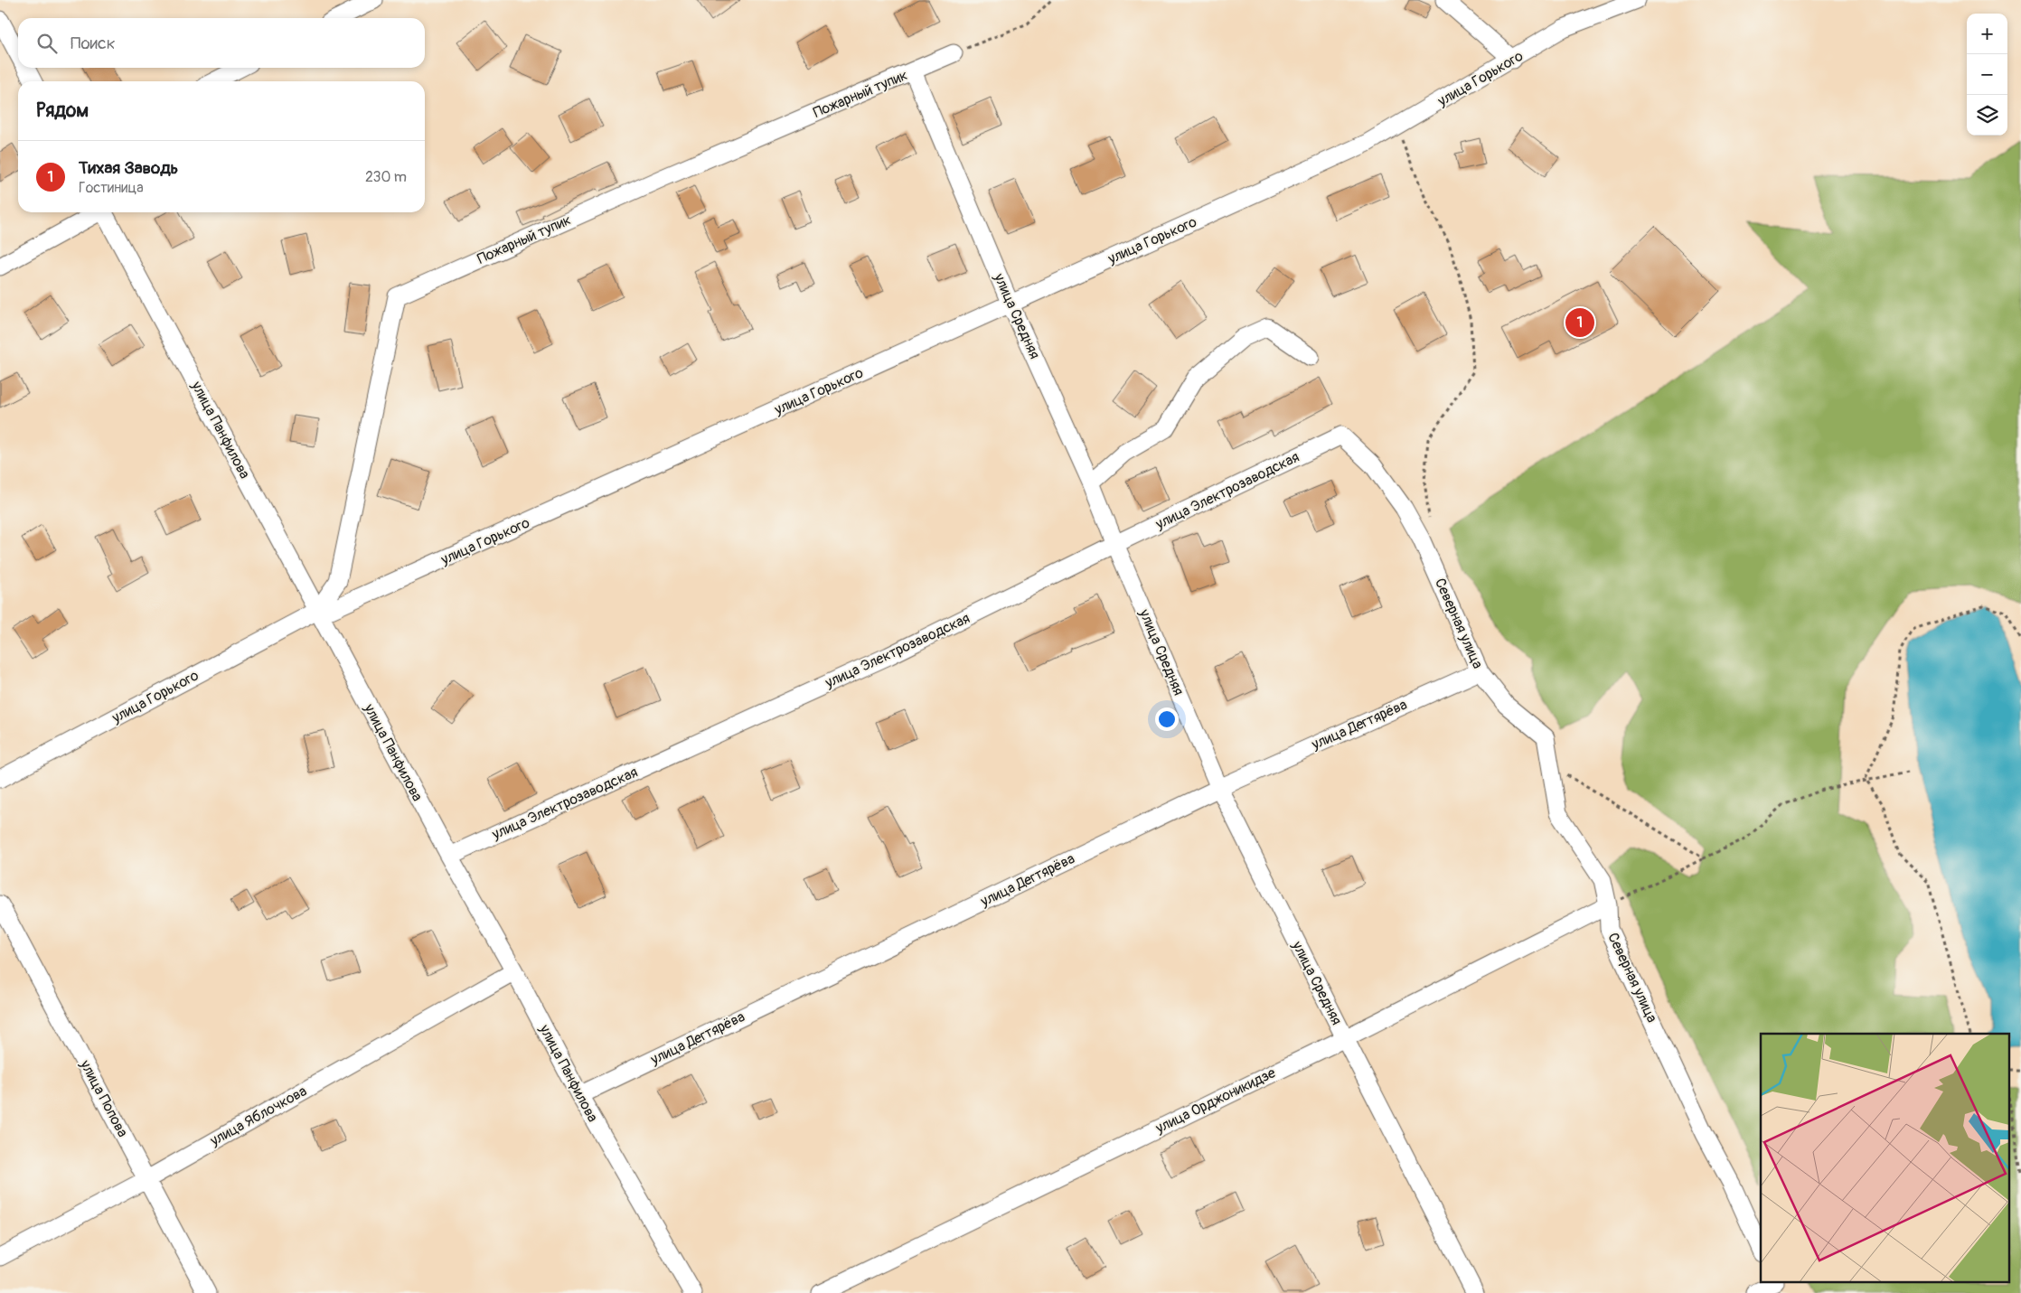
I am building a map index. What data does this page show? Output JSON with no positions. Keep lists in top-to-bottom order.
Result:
{
  "streets": {
    "street": [
      "улица Горького",
      "Пожарный тупик",
      "улица Средняя",
      "улица Панфилова",
      "улица Электрозаводская",
      "Северная улица",
      "улица Дегтярёва",
      "улица Попова",
      "улица Орджоникидзе",
      "улица Яблочкова"
    ]
  },
  "crossings": [
    ["улица Горького", "Пожарный тупик"],
    ["улица Горького", "улица Средняя"],
    ["улица Горького", "улица Панфилова"],
    ["Пожарный тупик", "улица Средняя"],
    ["Пожарный тупик", "улица Панфилова"],
    ["улица Средняя", "улица Электрозаводская"],
    ["улица Средняя", "улица Дегтярёва"],
    ["улица Средняя", "улица Орджоникидзе"],
    ["улица Панфилова", "улица Электрозаводская"],
    ["улица Панфилова", "улица Дегтярёва"],
    ["улица Панфилова", "улица Яблочкова"],
    ["улица Электрозаводская", "Северная улица"],
    ["Северная улица", "улица Дегтярёва"],
    ["Северная улица", "улица Орджоникидзе"],
    ["улица Попова", "улица Яблочкова"]
  ],
  "page": {
    "map_buttons": ["+", "−"],
    "search": "Поиск",
    "heading": "Рядом",
    "list": [
      {
        "mark": "1",
        "name": "Тихая Заводь",
        "note": "Гостиница",
        "value": "230 m"
      }
    ],
    "pins": "1"
  }
}
